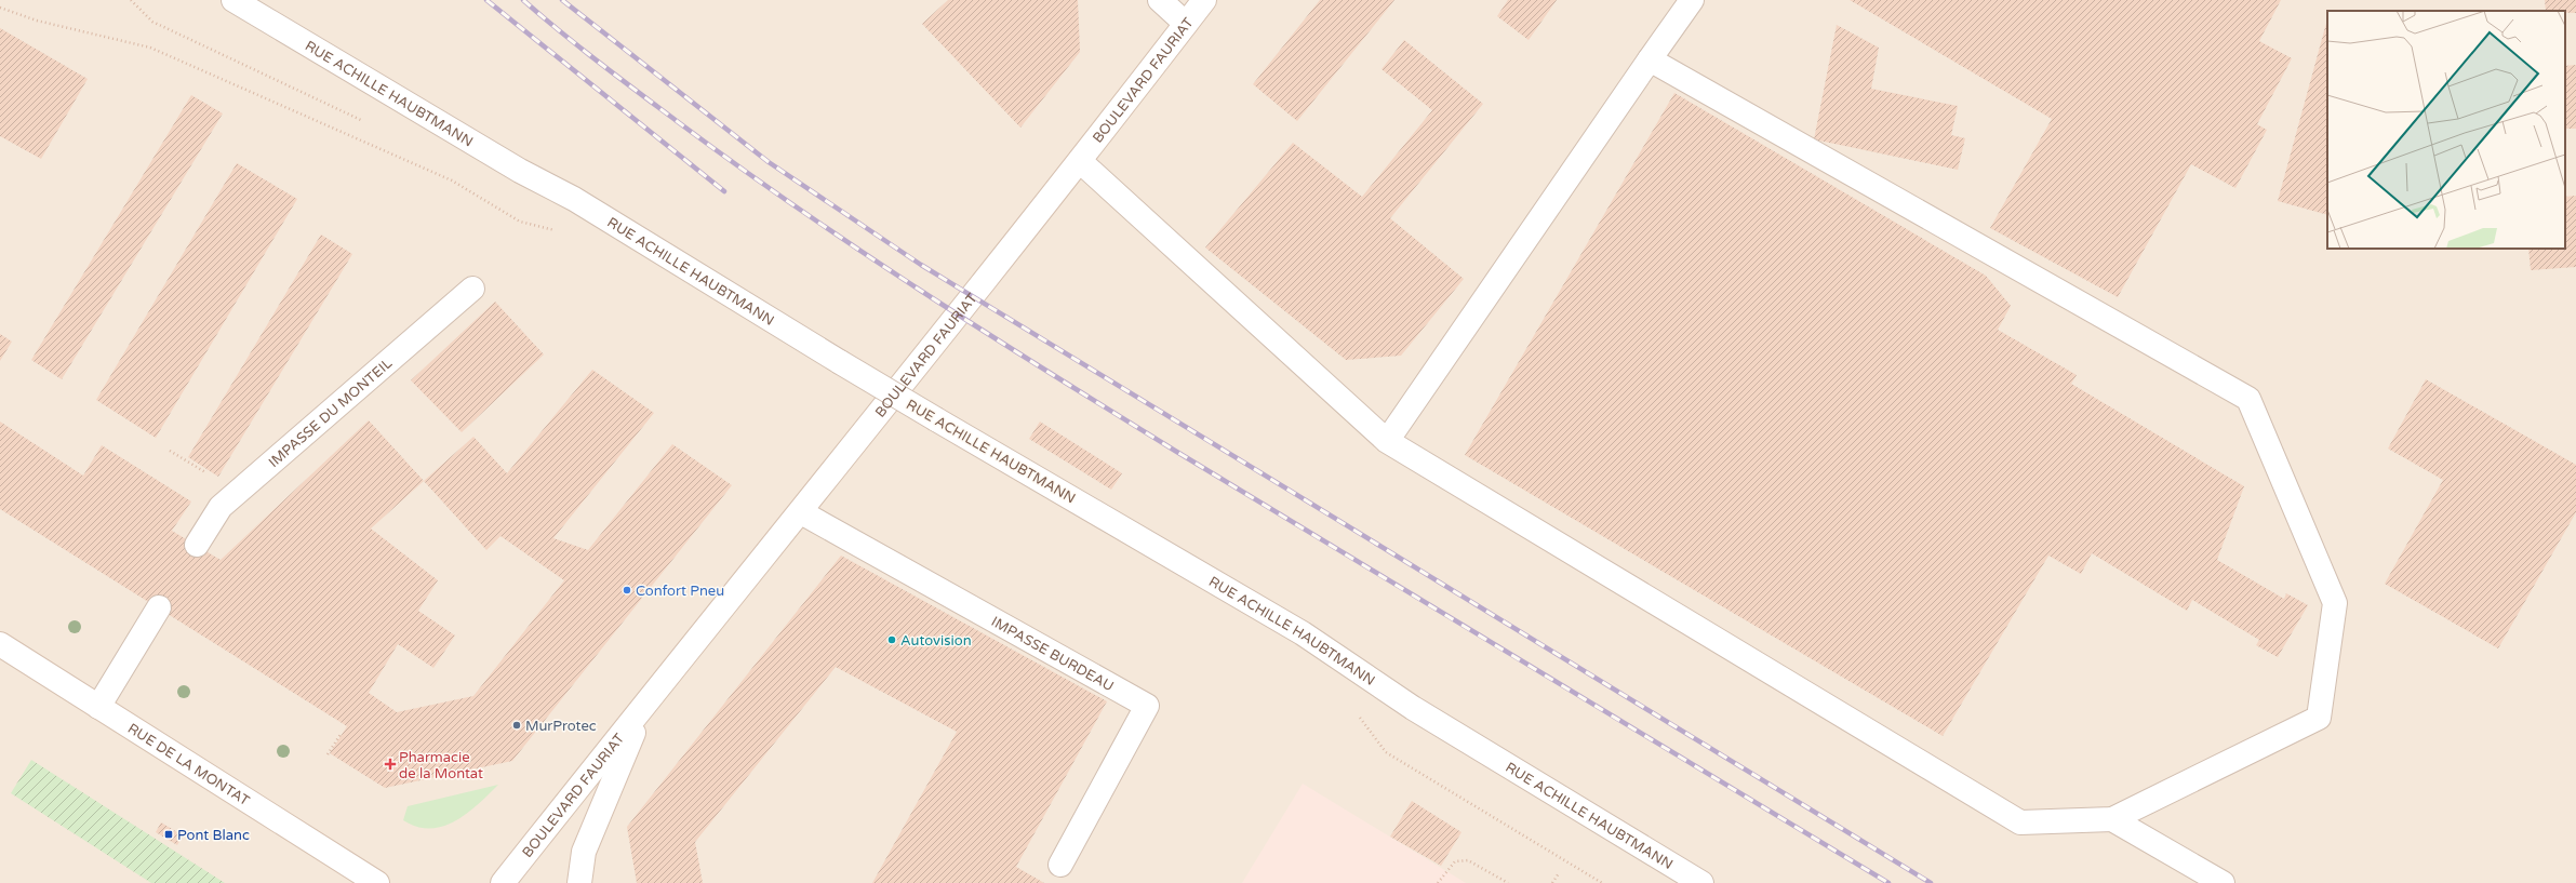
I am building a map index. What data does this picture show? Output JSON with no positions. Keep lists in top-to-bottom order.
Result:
{
  "streets": {
    "main road": [
      "BOULEVARD FAURIAT",
      "RUE ACHILLE HAUBTMANN",
      "IMPASSE DU MONTEIL",
      "IMPASSE BURDEAU",
      "RUE DE LA MONTAT"
    ]
  },
  "crossings": [
    ["BOULEVARD FAURIAT", "IMPASSE BURDEAU"]
  ],
  "places": {
    "other": ["Confort Pneu", "Autovision", "MurProtec"],
    "health": ["Pharmacie de la Montat"],
    "transit": ["Pont Blanc"]
  }
}
